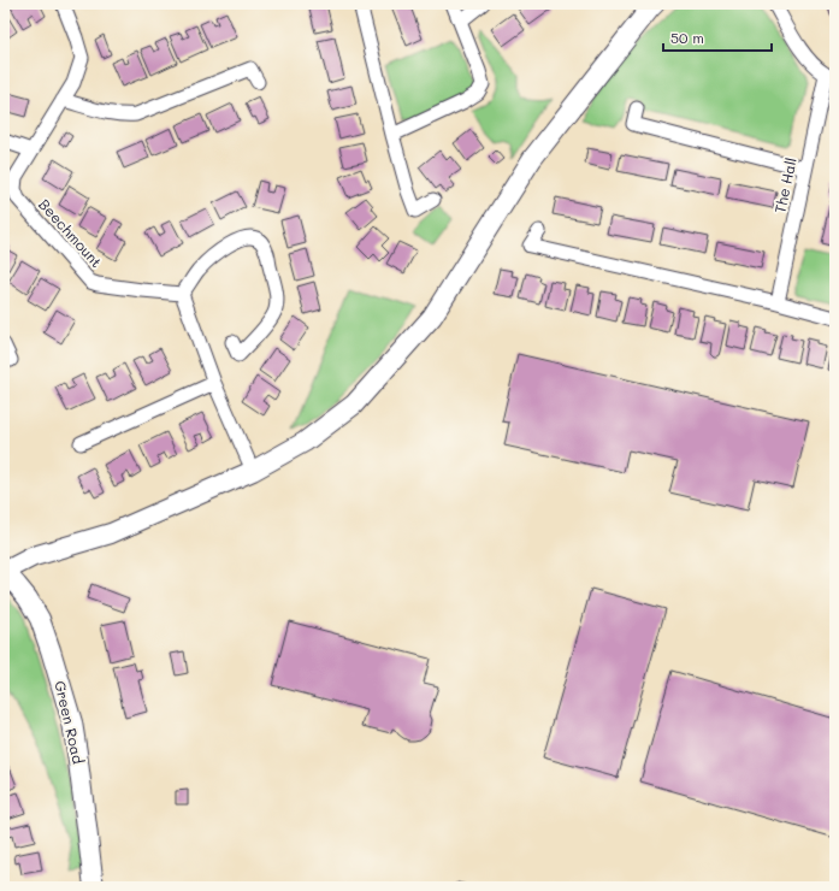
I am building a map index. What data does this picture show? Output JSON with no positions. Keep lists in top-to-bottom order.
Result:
{
  "streets": {
    "street": ["The Hall", "Beechmount", "Green Road"]
  },
  "scale_bar": "50 m"
}
